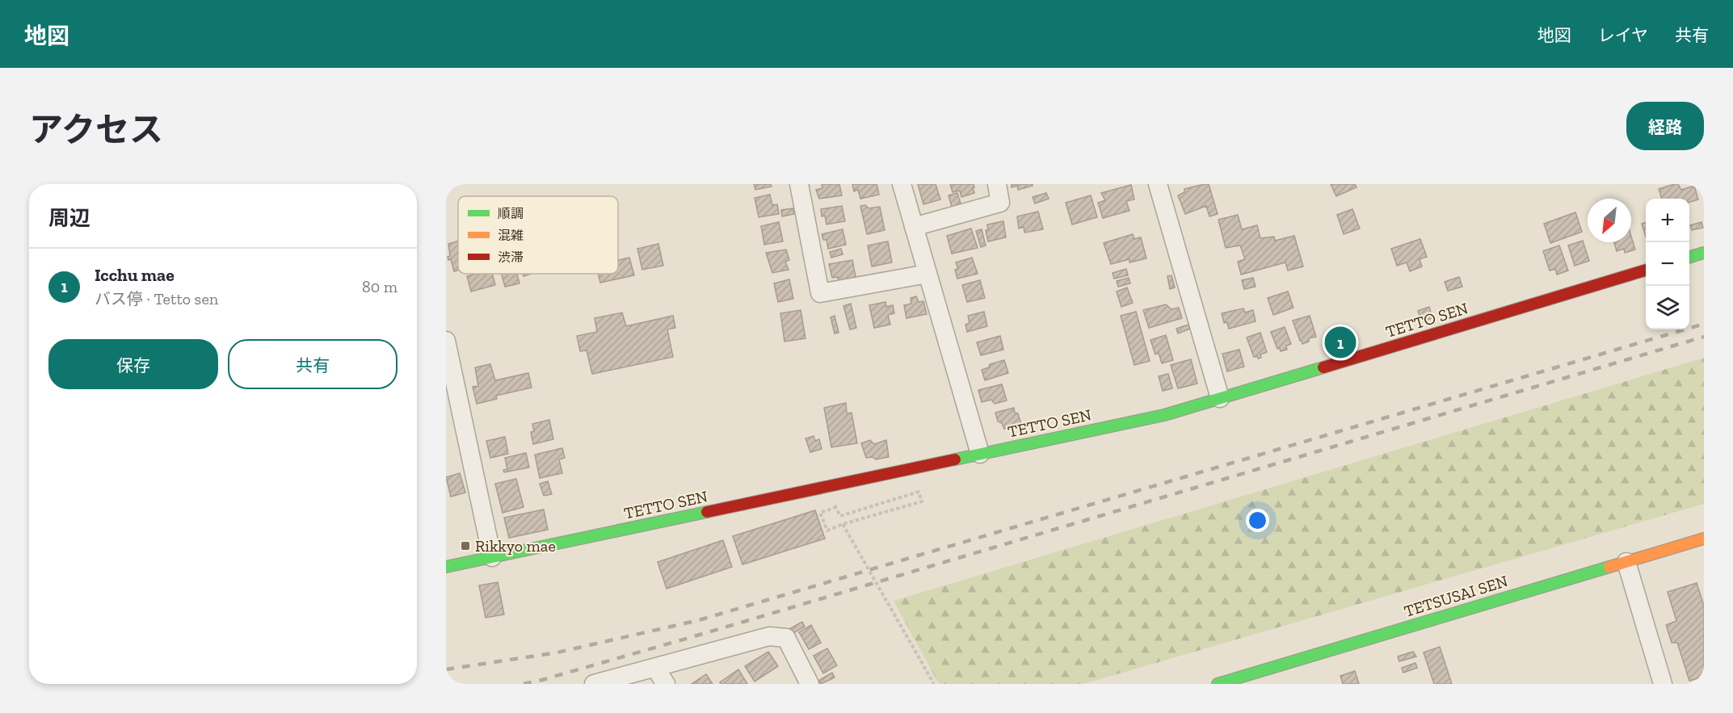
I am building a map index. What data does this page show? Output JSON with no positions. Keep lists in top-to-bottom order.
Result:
{
  "streets": {
    "street": ["TETTO SEN", "TETSUSAI SEN"]
  },
  "places": {
    "transit": ["Rikkyo mae"]
  },
  "legend": ["順調", "混雑", "渋滞"],
  "north": "bottom left",
  "page": {
    "header": "地図",
    "nav": ["地図", "レイヤ", "共有"],
    "title": "アクセス",
    "buttons": [
      "経路",
      ["保存", "共有"]
    ],
    "heading": "周辺",
    "map_buttons": ["+", "−"],
    "list": [
      {
        "mark": "1",
        "name": "Icchu mae",
        "note": "バス停 · Tetto sen",
        "value": "80 m"
      }
    ],
    "pins": "1"
  }
}
